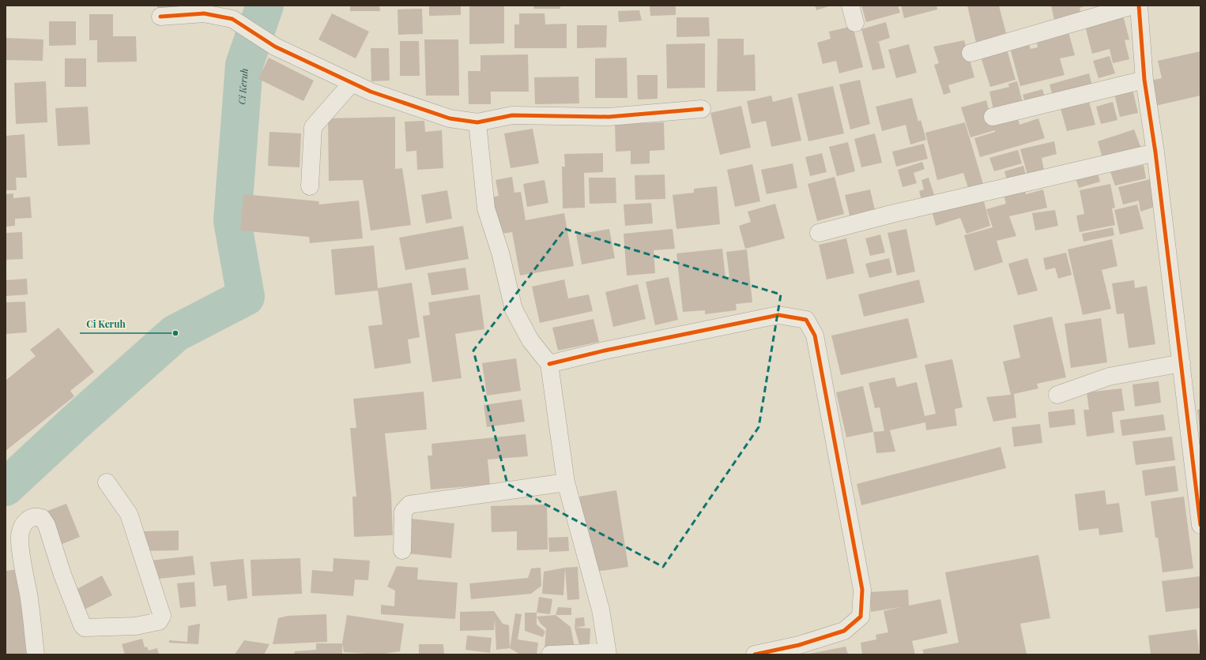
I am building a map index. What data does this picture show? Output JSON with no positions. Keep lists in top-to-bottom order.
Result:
{
  "water": ["Ci Keruh"],
  "places": ["Ci Keruh"]
}
